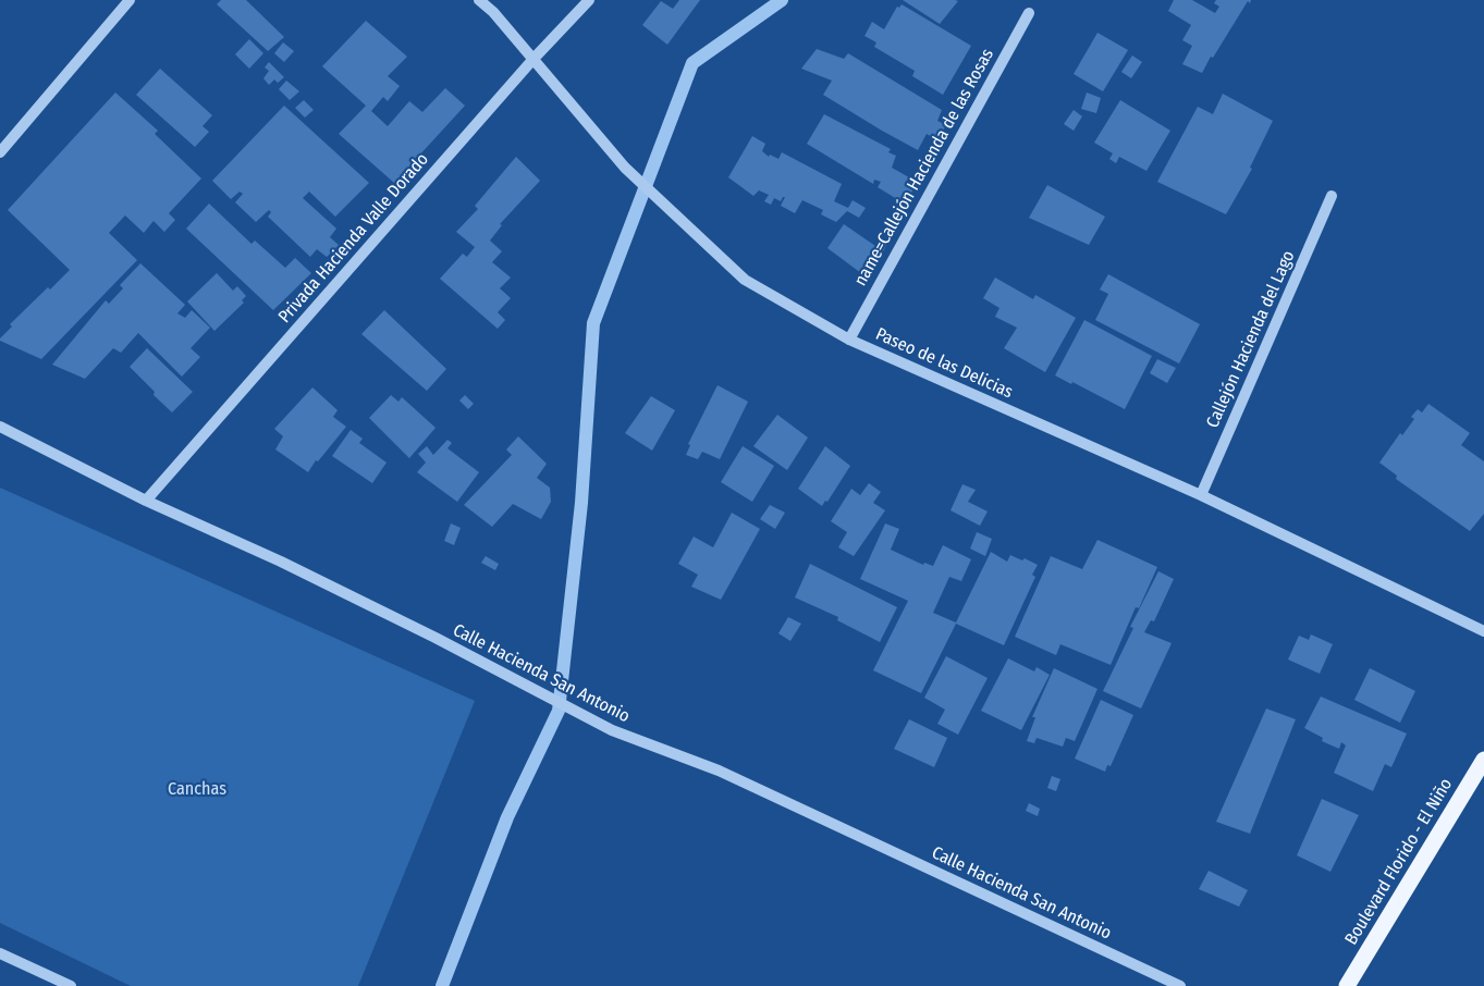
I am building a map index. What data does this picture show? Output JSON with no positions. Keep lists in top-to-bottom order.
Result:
{
  "streets": {
    "main road": ["Boulevard Florido - El Niño"],
    "street": [
      "name=Callejón Hacienda de las Rosas",
      "Privada Hacienda Valle Dorado",
      "Callejón Hacienda del Lago",
      "Paseo de las Delicias",
      "Calle Hacienda San Antonio"
    ]
  },
  "crossings": [
    ["name=Callejón Hacienda de las Rosas", "Paseo de las Delicias"],
    ["Privada Hacienda Valle Dorado", "Paseo de las Delicias"],
    ["Privada Hacienda Valle Dorado", "Calle Hacienda San Antonio"],
    ["Callejón Hacienda del Lago", "Paseo de las Delicias"]
  ],
  "parks": ["Canchas"]
}
